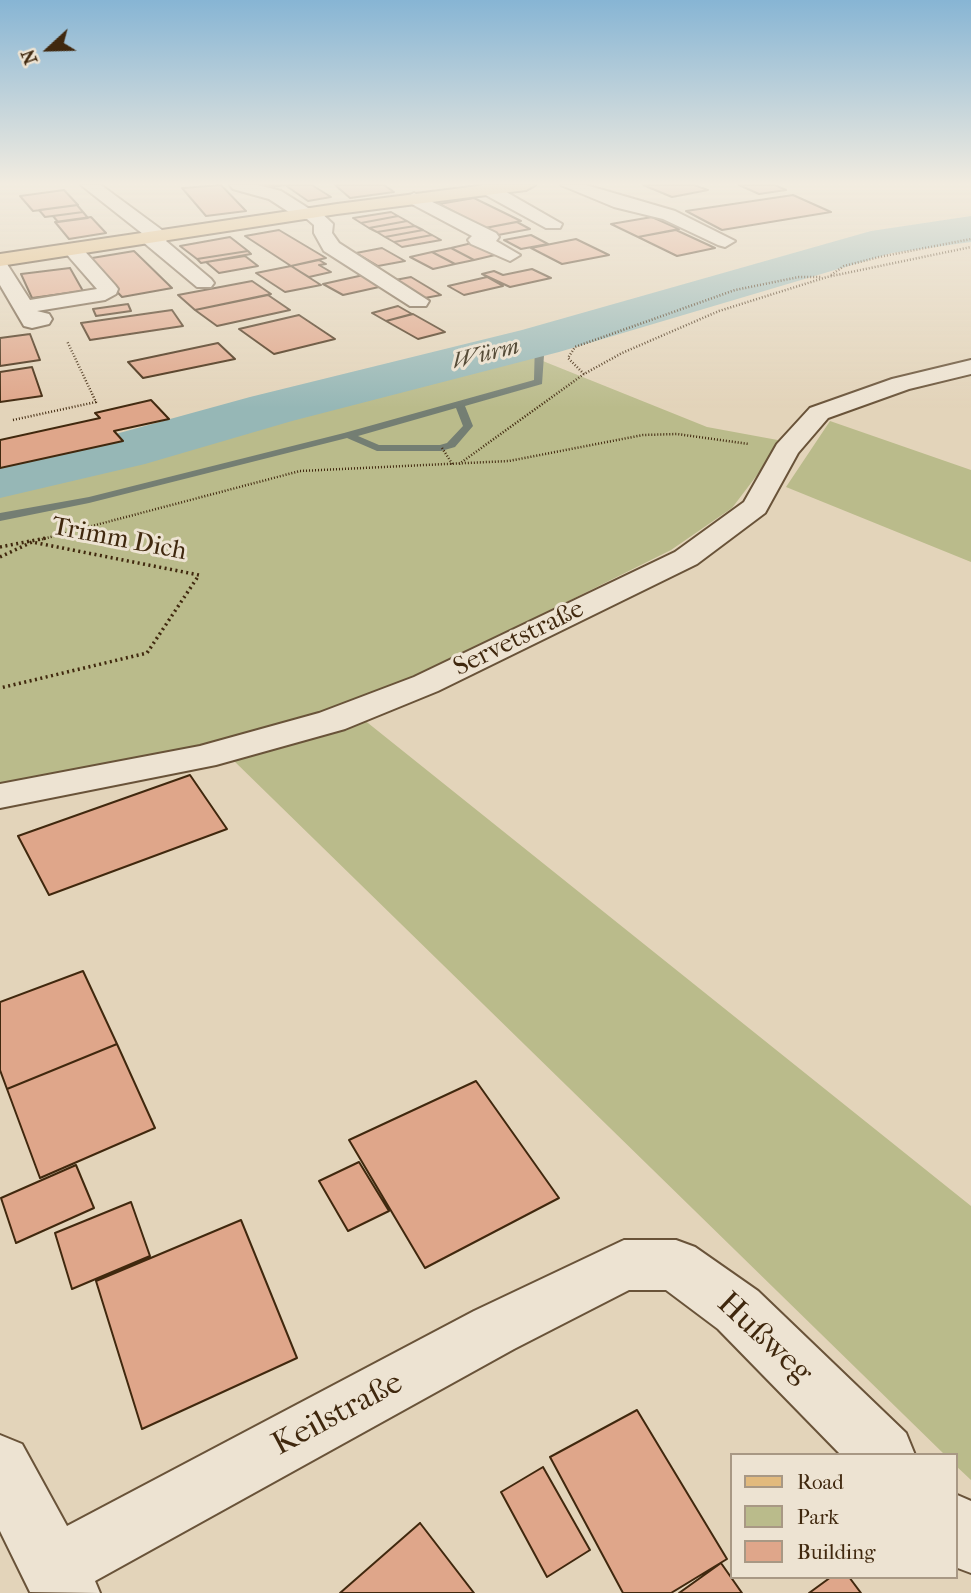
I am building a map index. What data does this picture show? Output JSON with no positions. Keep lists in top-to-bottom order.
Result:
{
  "streets": {
    "street": ["Servetstraße", "Hußweg", "Keilstraße"],
    "path": ["Trimm Dich"]
  },
  "crossings": [
    ["Hußweg", "Keilstraße"]
  ],
  "water": ["Würm"],
  "legend": ["Road", "Park", "Building"],
  "north": "left"
}
